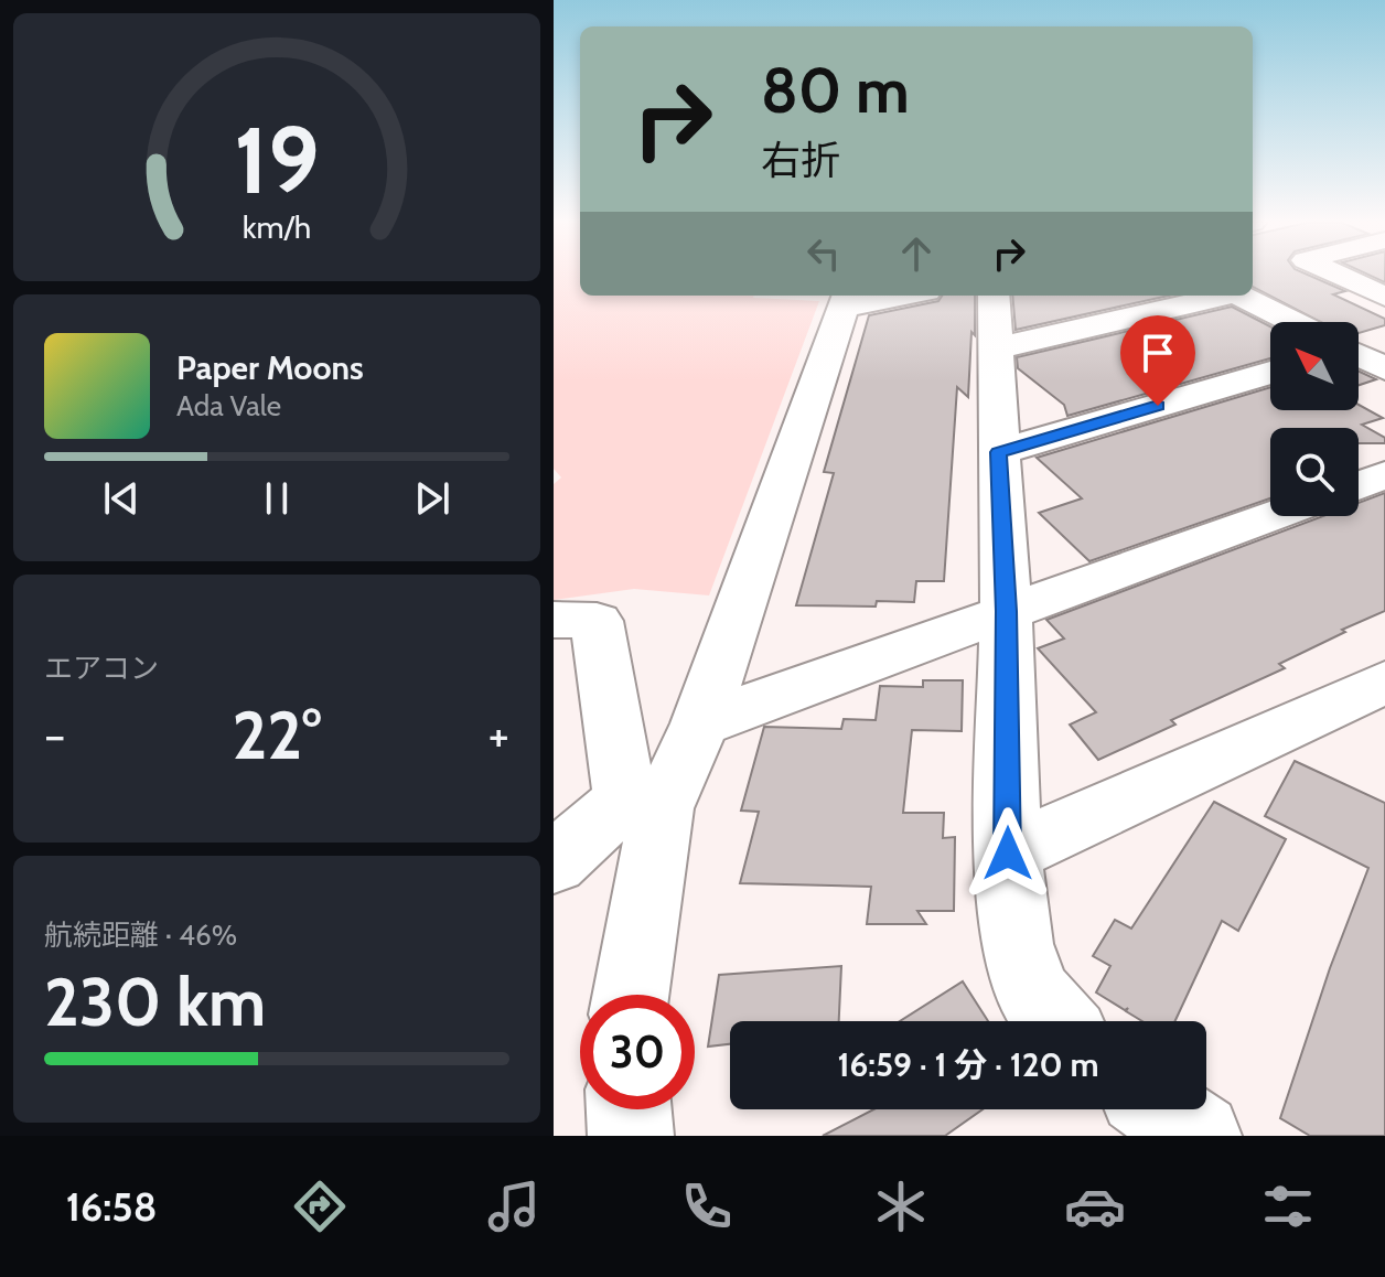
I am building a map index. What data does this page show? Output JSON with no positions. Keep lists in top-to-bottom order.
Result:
{
  "north": "top left",
  "page": {
    "turn": ["80 m", "右折"],
    "song": ["Paper Moons", "Ada Vale"],
    "tile": [
      "エアコン",
      ["航続距離 · 46%", "230 km"]
    ],
    "heat": ["−", "22°", "+"],
    "limit": "30",
    "trip": "16:59 · 1 分 · 120 m",
    "tabs": "16:58",
    "gauge": ["19", "km/h"]
  }
}
